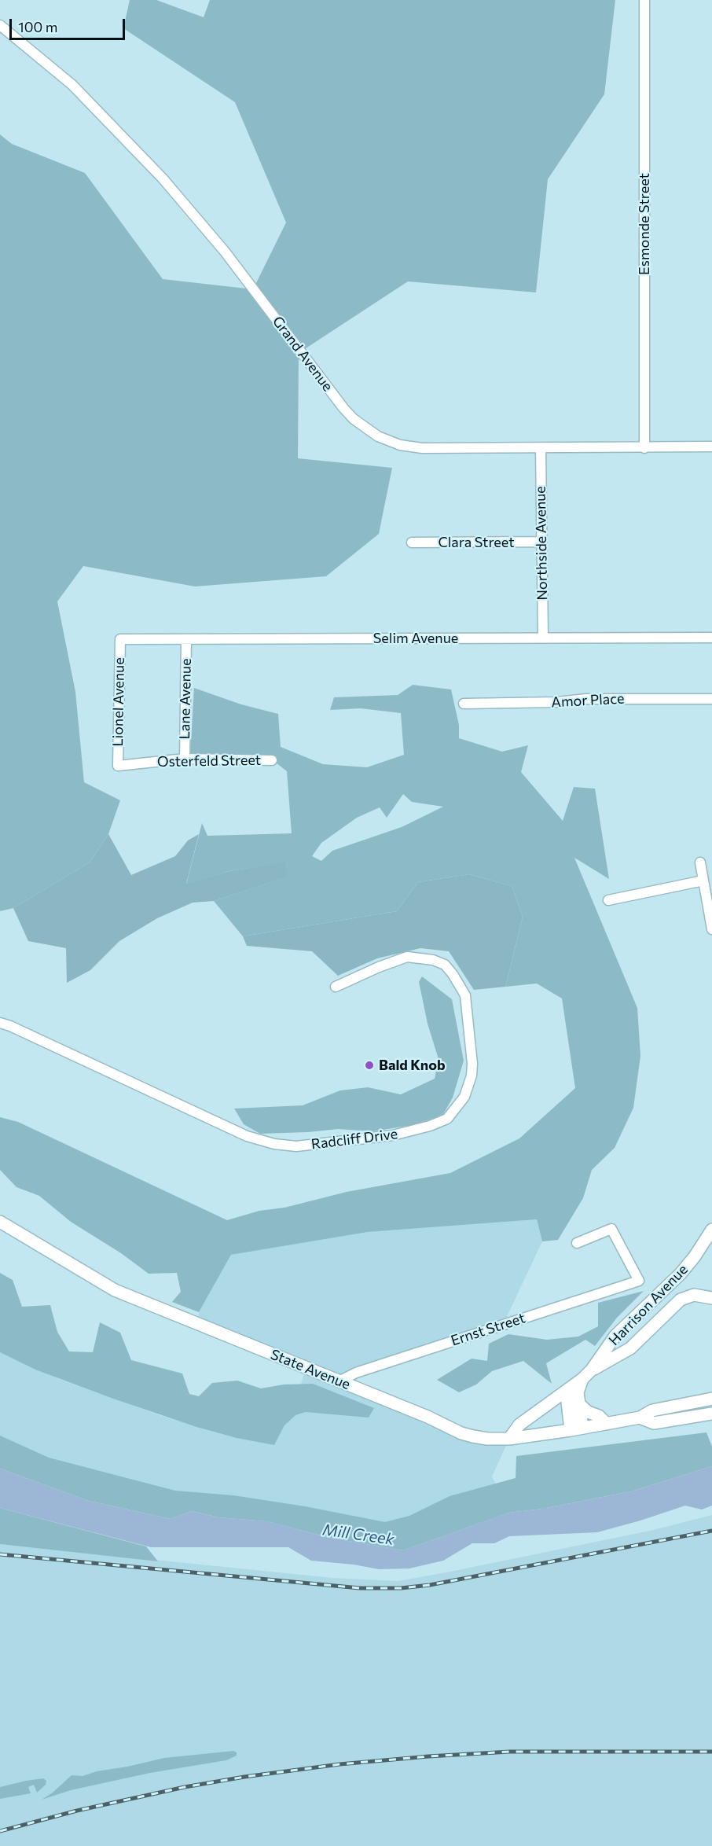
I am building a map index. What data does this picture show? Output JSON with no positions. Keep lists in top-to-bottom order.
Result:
{
  "streets": {
    "main road": ["Harrison Avenue", "State Avenue"],
    "street": [
      "Esmonde Street",
      "Grand Avenue",
      "Clara Street",
      "Northside Avenue",
      "Selim Avenue",
      "Lane Avenue",
      "Amor Place",
      "Lionel Avenue",
      "Osterfeld Street",
      "Radcliff Drive",
      "Ernst Street"
    ]
  },
  "crossings": [
    ["Esmonde Street", "Grand Avenue"],
    ["Grand Avenue", "Northside Avenue"],
    ["Clara Street", "Northside Avenue"],
    ["Northside Avenue", "Selim Avenue"],
    ["Selim Avenue", "Lane Avenue"],
    ["Selim Avenue", "Lionel Avenue"],
    ["Lane Avenue", "Osterfeld Street"],
    ["Lionel Avenue", "Osterfeld Street"],
    ["Harrison Avenue", "State Avenue"],
    ["Ernst Street", "State Avenue"]
  ],
  "water": ["Mill Creek"],
  "places": ["Bald Knob"],
  "scale_bar": "100 m"
}
